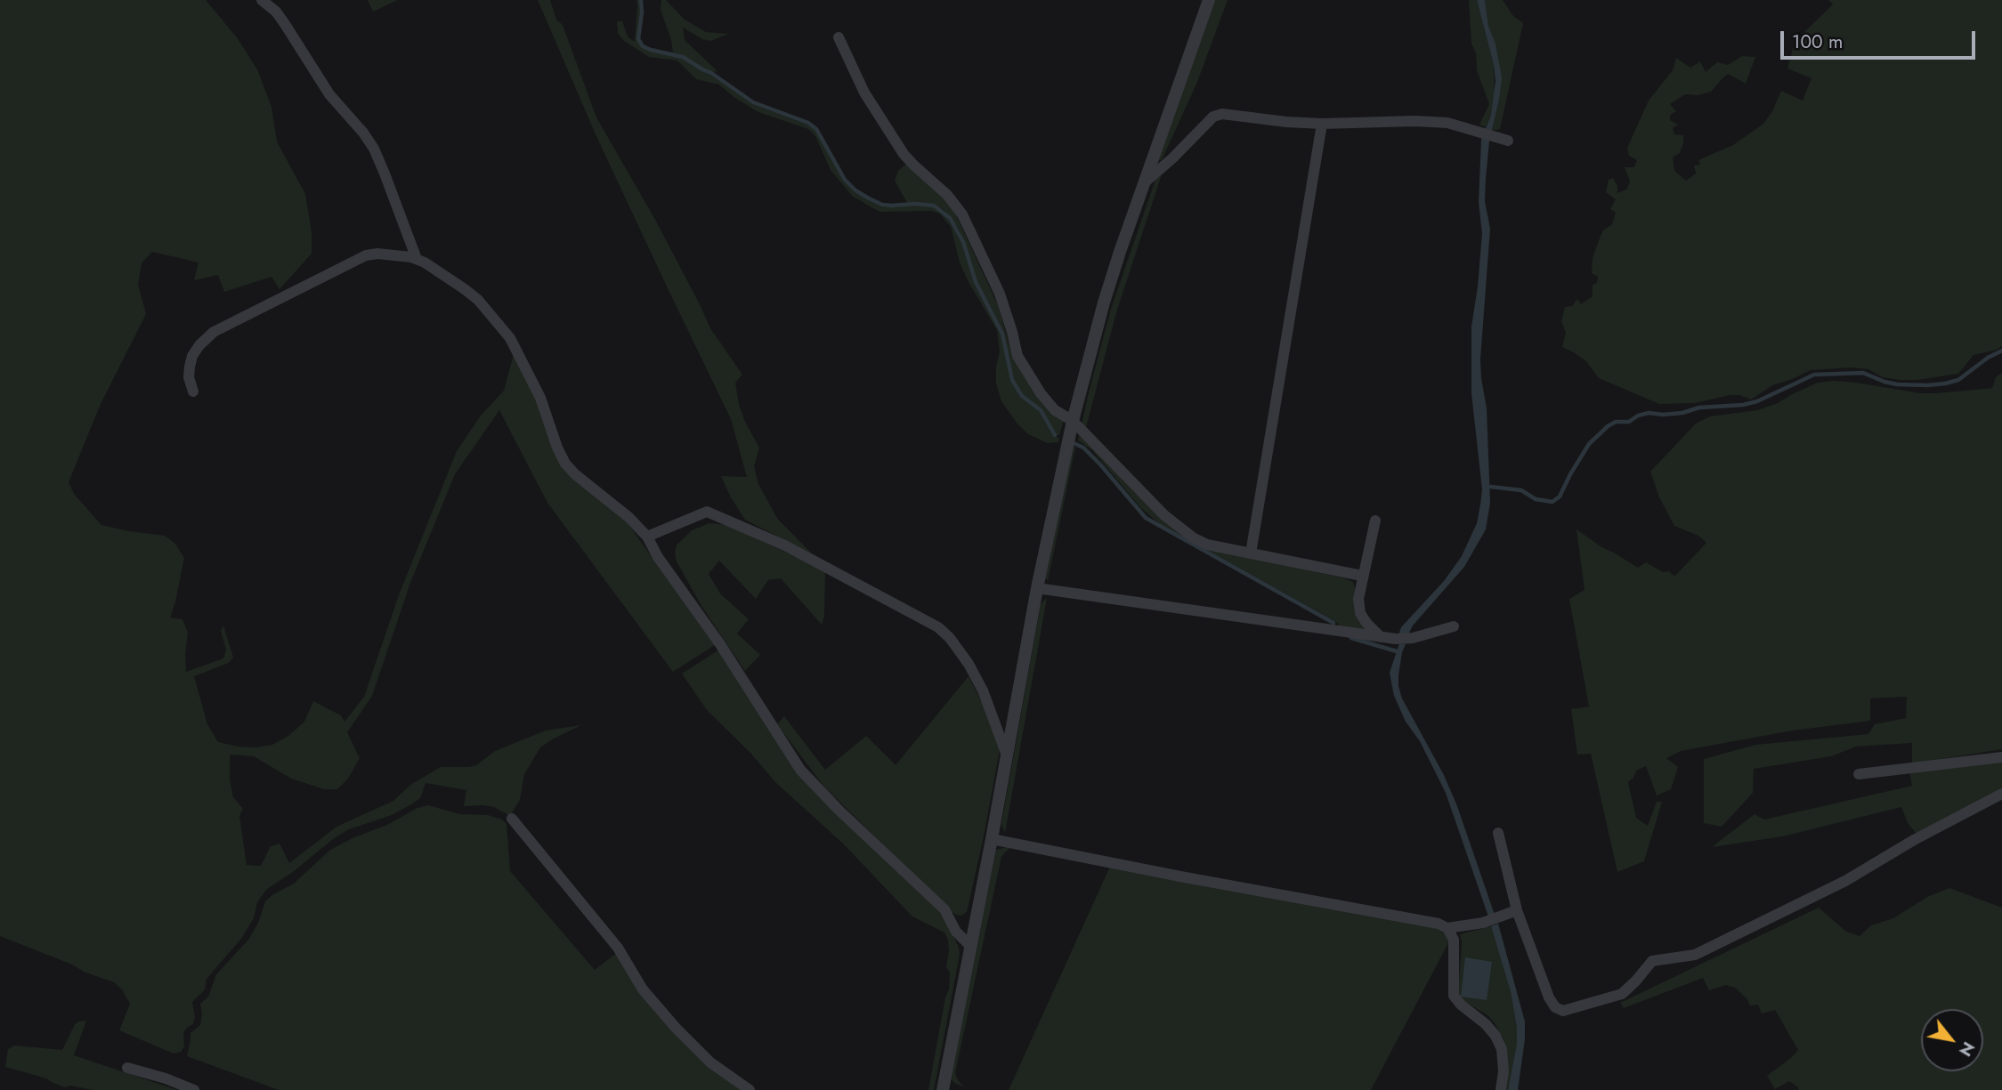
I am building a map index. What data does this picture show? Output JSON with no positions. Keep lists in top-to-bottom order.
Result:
{
  "scale_bar": "100 m",
  "north": "bottom right"
}
